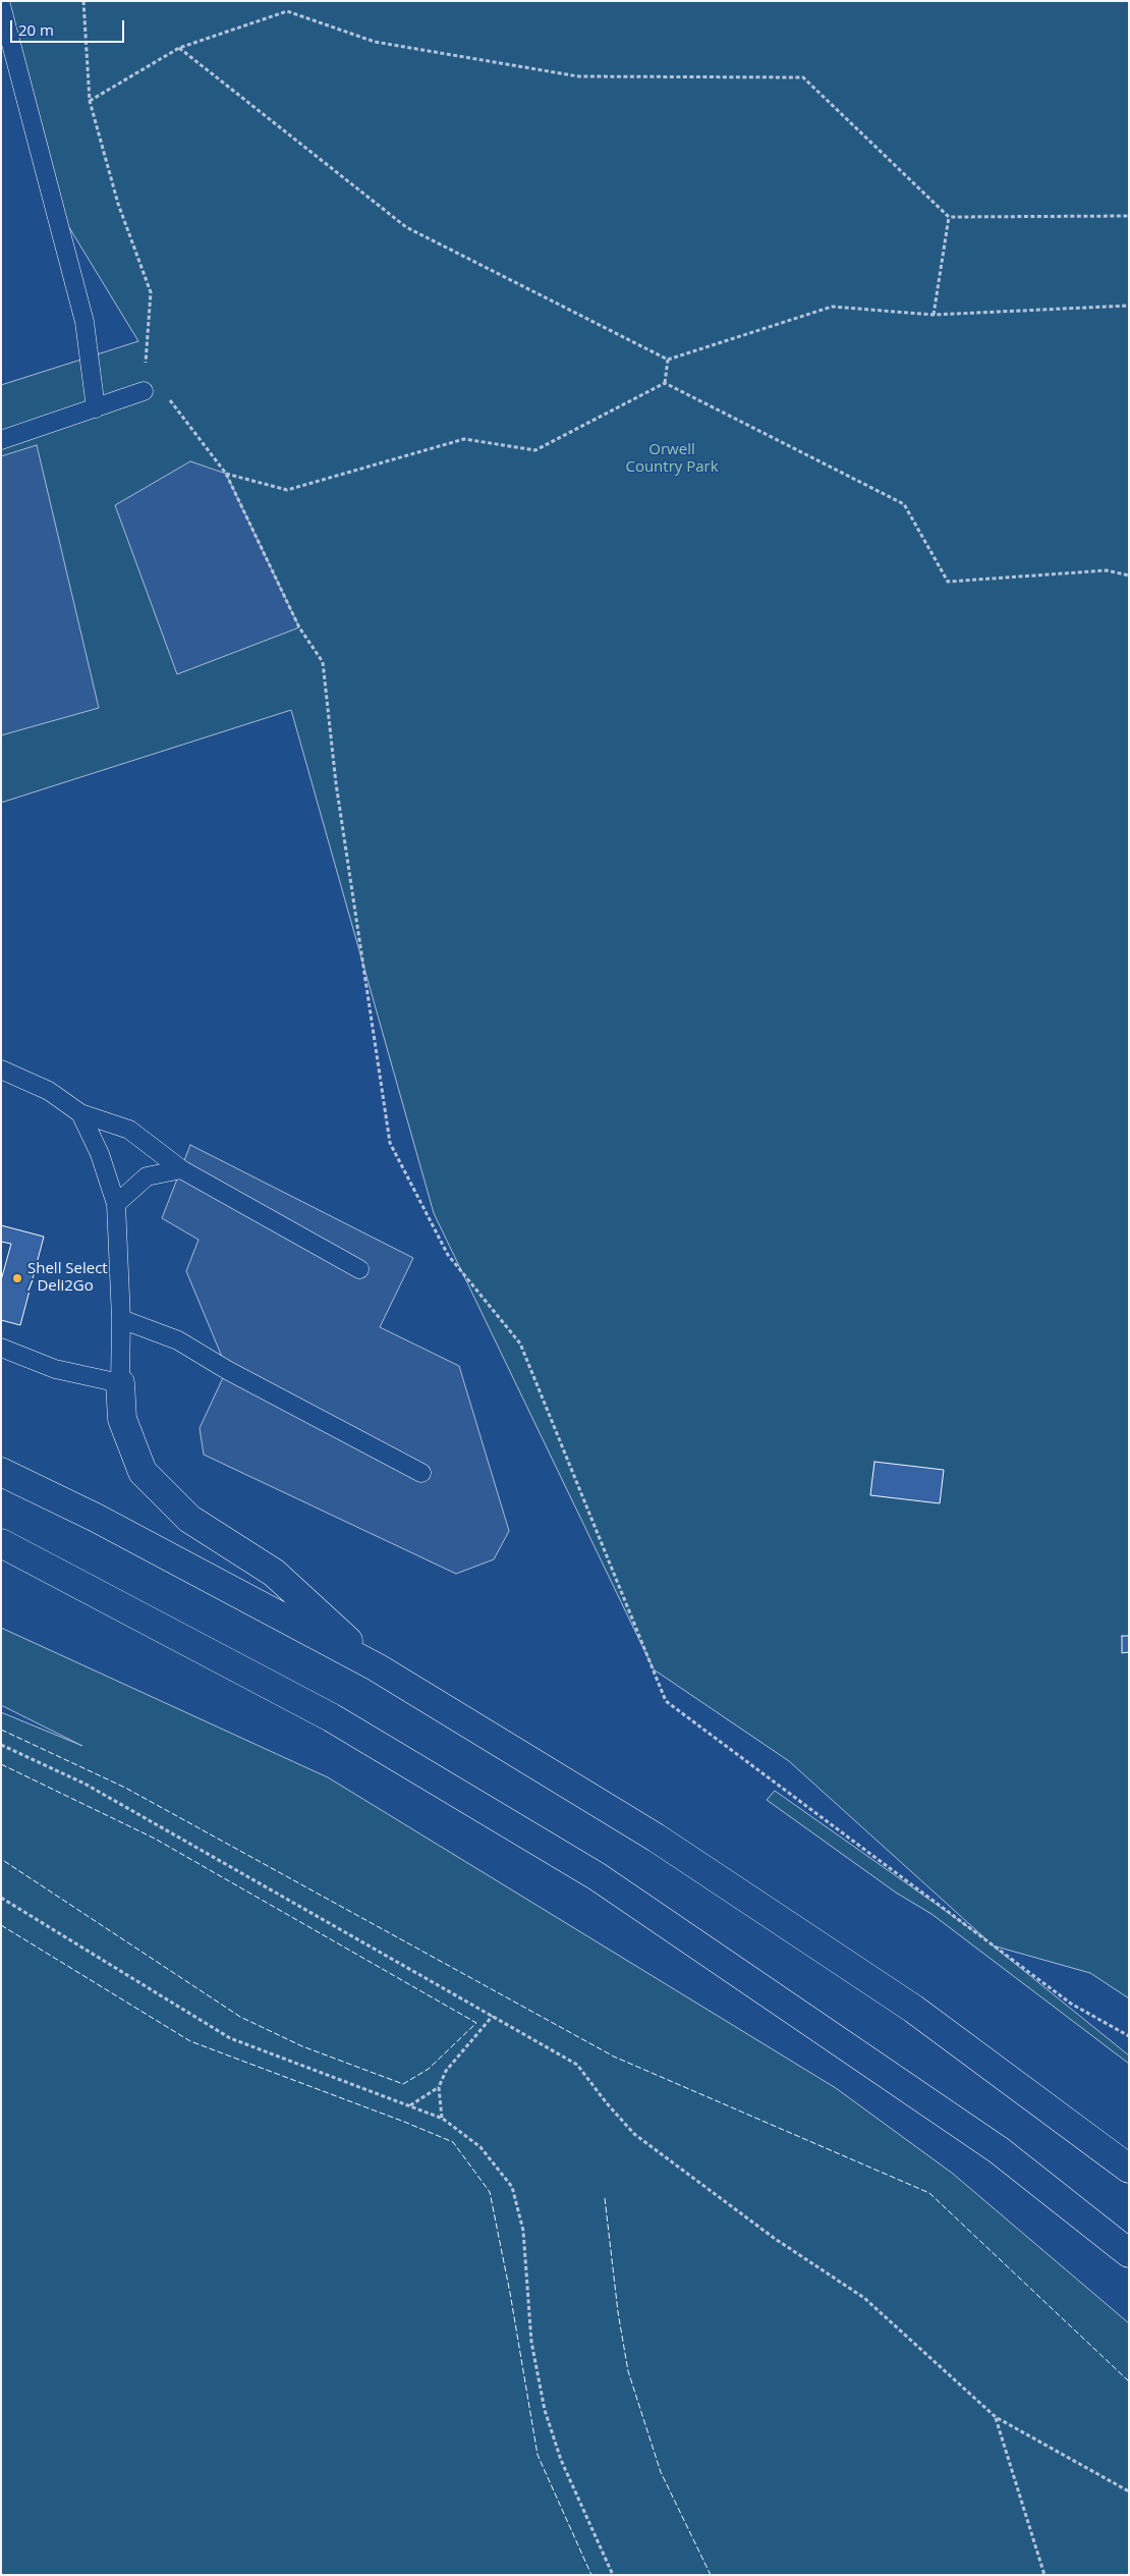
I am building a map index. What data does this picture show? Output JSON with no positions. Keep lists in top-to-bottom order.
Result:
{
  "parks": ["Orwell Country Park"],
  "places": ["Shell Select / Deli2Go"],
  "scale_bar": "20 m"
}
